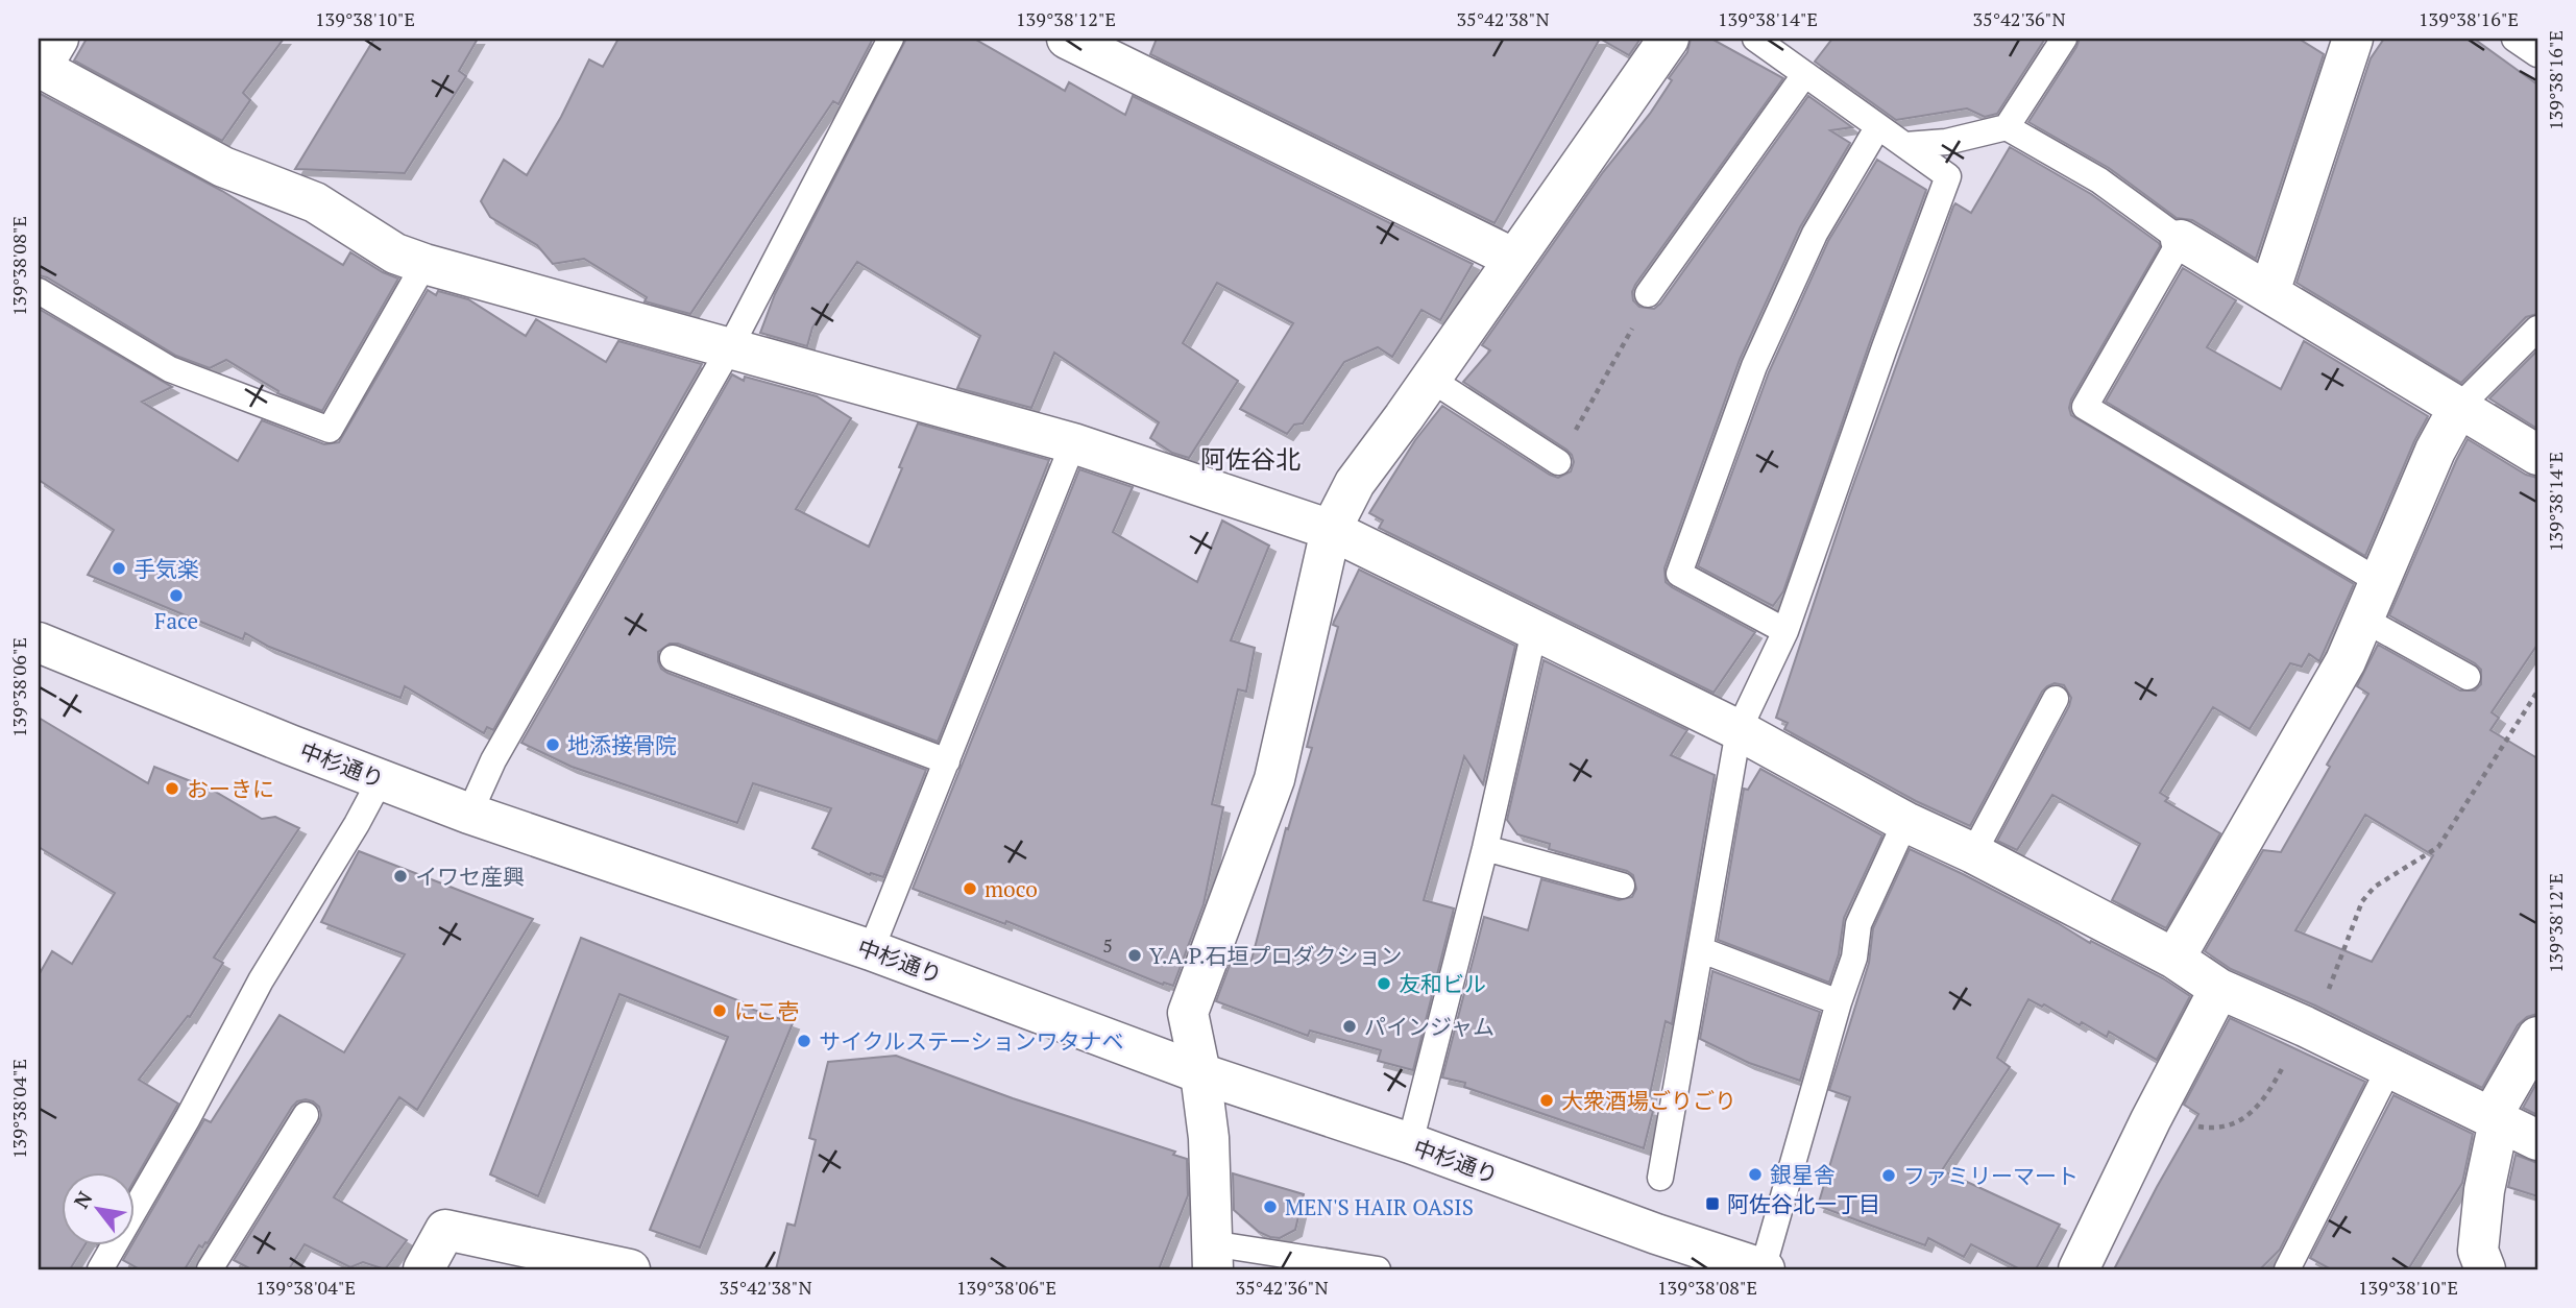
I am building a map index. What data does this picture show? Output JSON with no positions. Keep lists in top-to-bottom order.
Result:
{
  "streets": {
    "street": ["中杉通り"]
  },
  "districts": ["阿佐谷北"],
  "places": {
    "other": [
      "手気楽",
      "Face",
      "地添接骨院",
      "おーきに",
      "イワセ産興",
      "moco",
      "Y.A.P.石垣プロダクション",
      "友和ビル",
      "にこ壱",
      "パインジャム",
      "サイクルステーションワタナベ",
      "大衆酒場ごりごり",
      "銀星舎",
      "ファミリーマート",
      "MEN'S HAIR OASIS"
    ],
    "transit": ["阿佐谷北一丁目"]
  },
  "house_numbers": ["5"],
  "north": "top left",
  "coordinates": [
    "139°38'10\"E",
    "139°38'12\"E",
    "35°42'38\"N",
    "139°38'14\"E",
    "35°42'36\"N",
    "139°38'16\"E",
    "139°38'08\"E",
    "139°38'06\"E",
    "139°38'04\"E"
  ]
}
